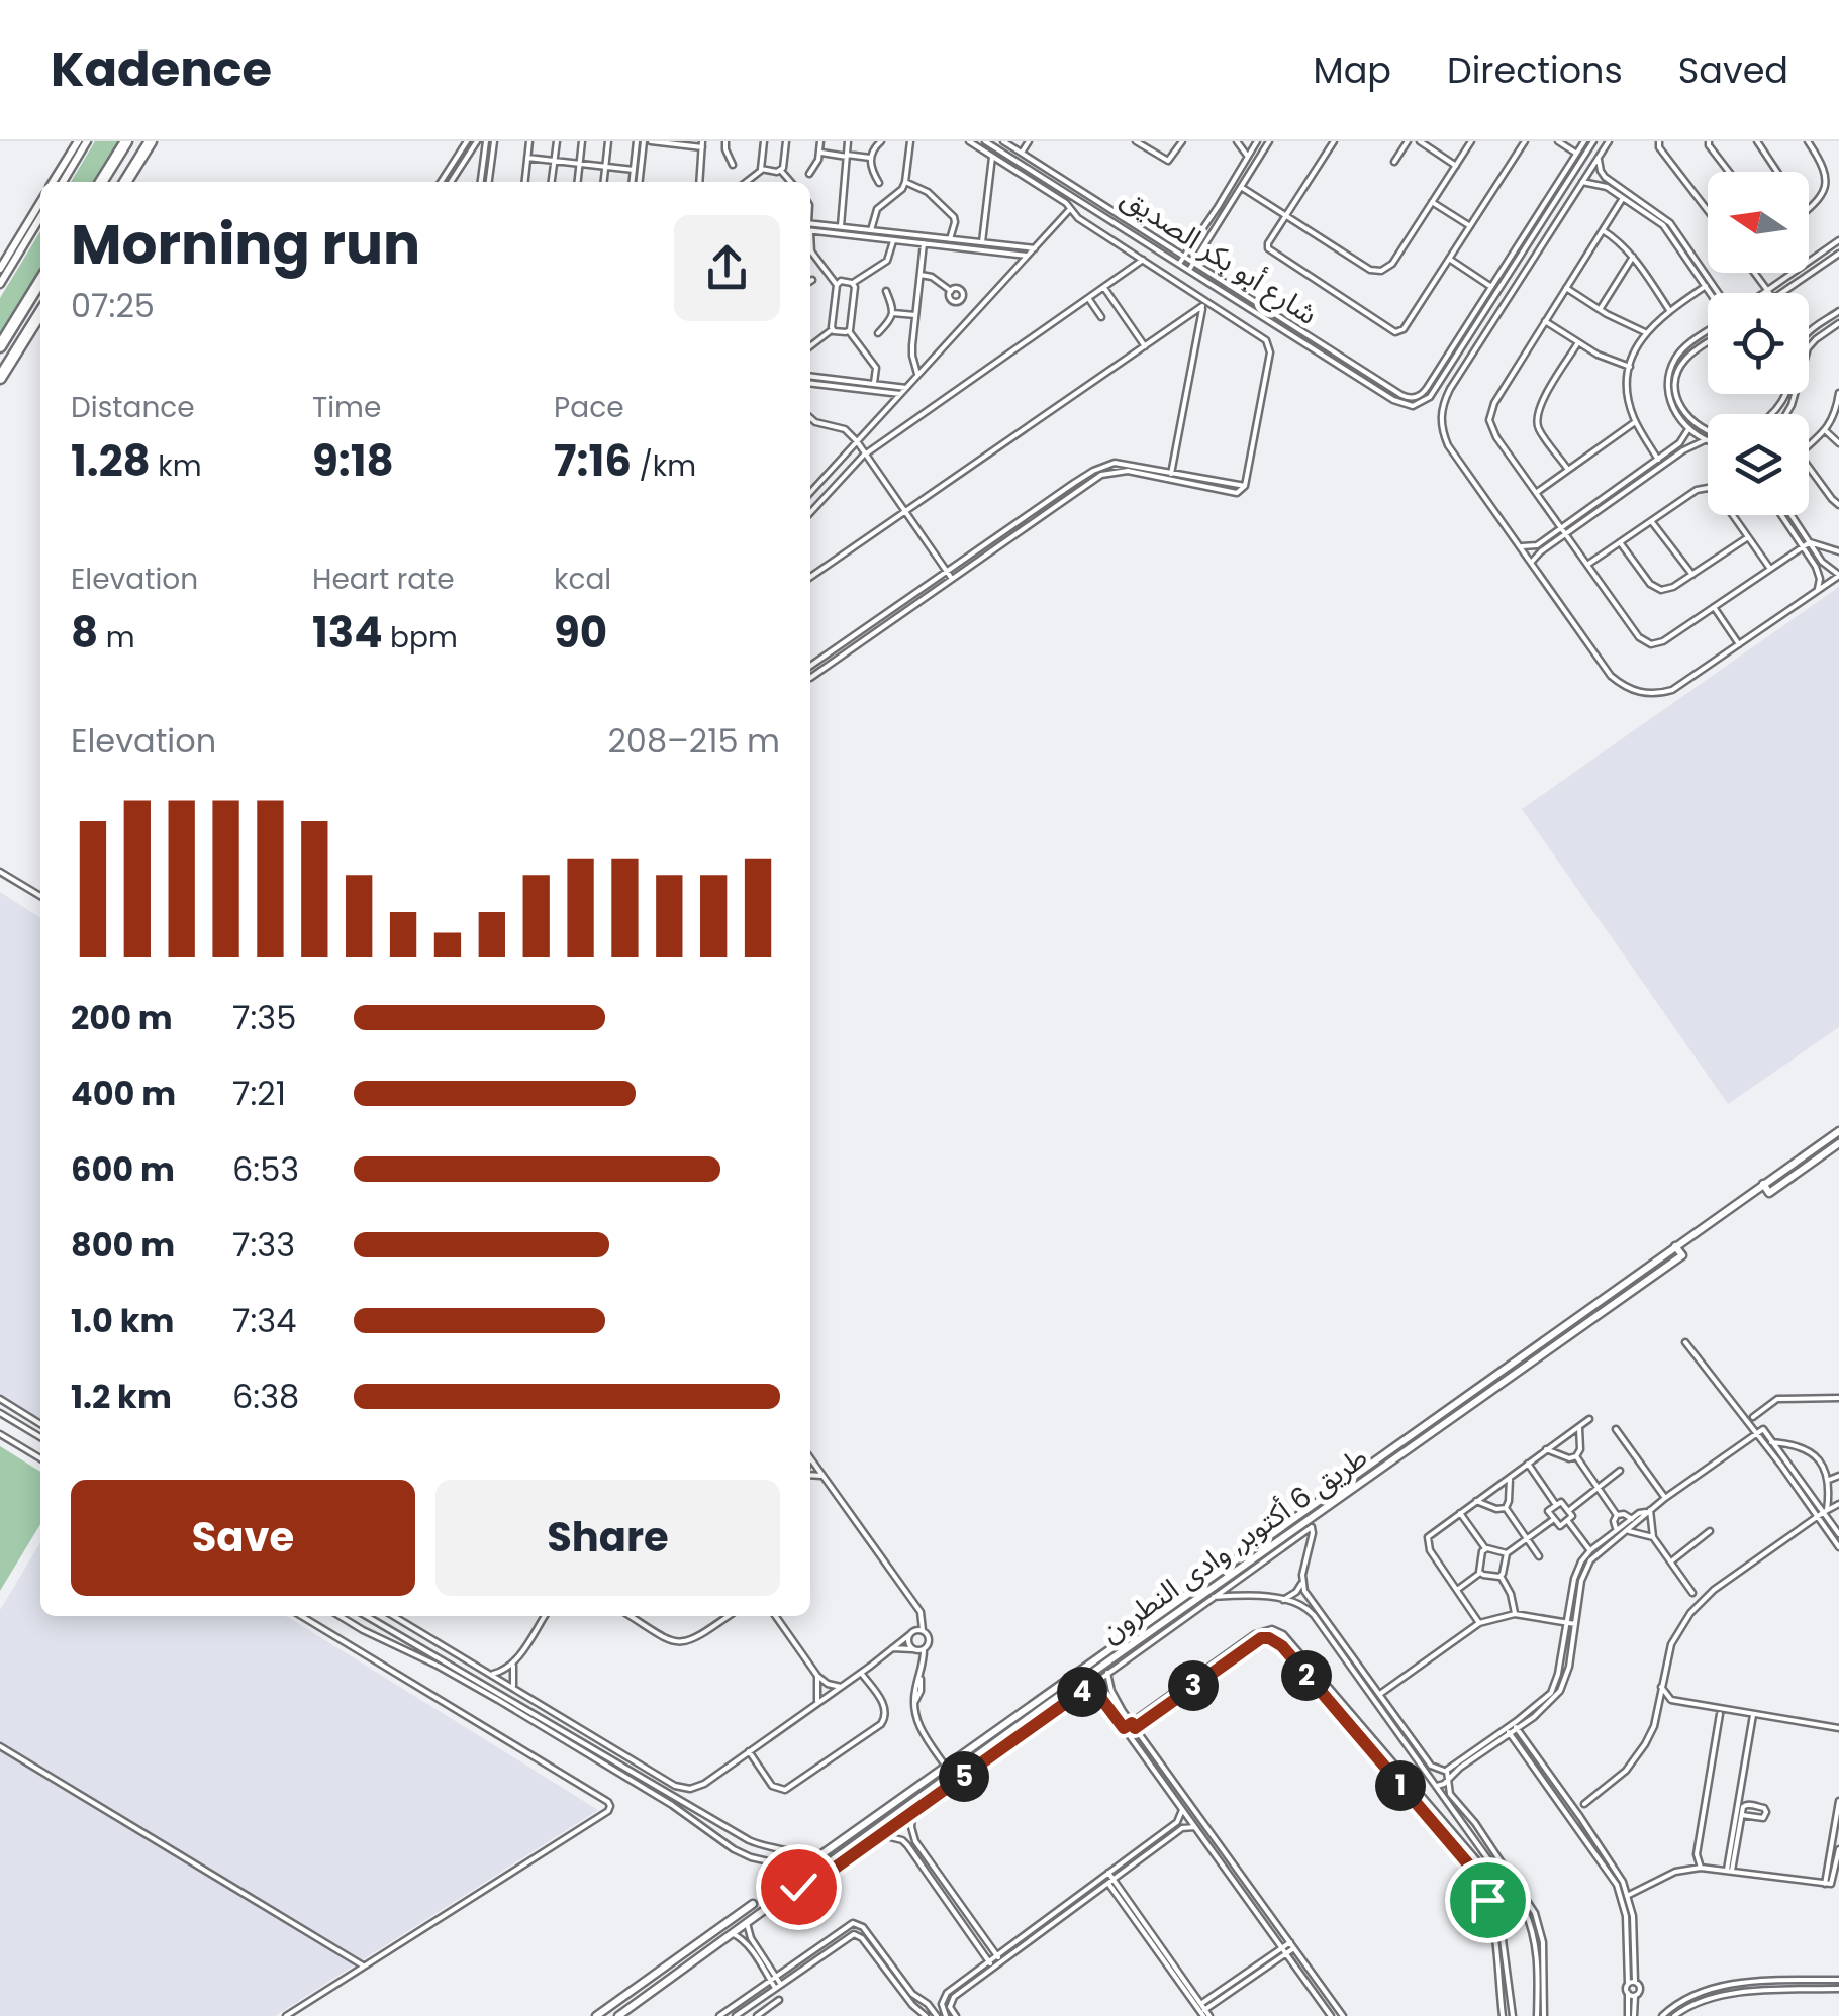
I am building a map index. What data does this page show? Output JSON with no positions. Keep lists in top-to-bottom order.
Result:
{
  "streets": {
    "street": ["شارع أبو بكر الصديق", "طريق 6 أكتوبر, وادى النطرون"]
  },
  "north": "left",
  "page": {
    "header": "Kadence",
    "nav": ["Map", "Directions", "Saved"],
    "heading": ["Morning run", "07:25"],
    "stats": [
      ["Distance", "1.28 km"],
      ["Time", "9:18"],
      ["Pace", "7:16 /km"],
      ["Elevation", "8 m"],
      ["Heart rate", "134 bpm"],
      ["kcal", "90"]
    ],
    "chart": ["Elevation", "208–215 m"],
    "list": [
      {
        "name": "200 m",
        "note": "7:35"
      },
      {
        "name": "400 m",
        "note": "7:21"
      },
      {
        "name": "600 m",
        "note": "6:53"
      },
      {
        "name": "800 m",
        "note": "7:33"
      },
      {
        "name": "1.0 km",
        "note": "7:34"
      },
      {
        "name": "1.2 km",
        "note": "6:38"
      }
    ],
    "buttons": ["Save", "Share"],
    "pins": [
      "2",
      "3",
      "4",
      "5",
      "1"
    ]
  }
}
